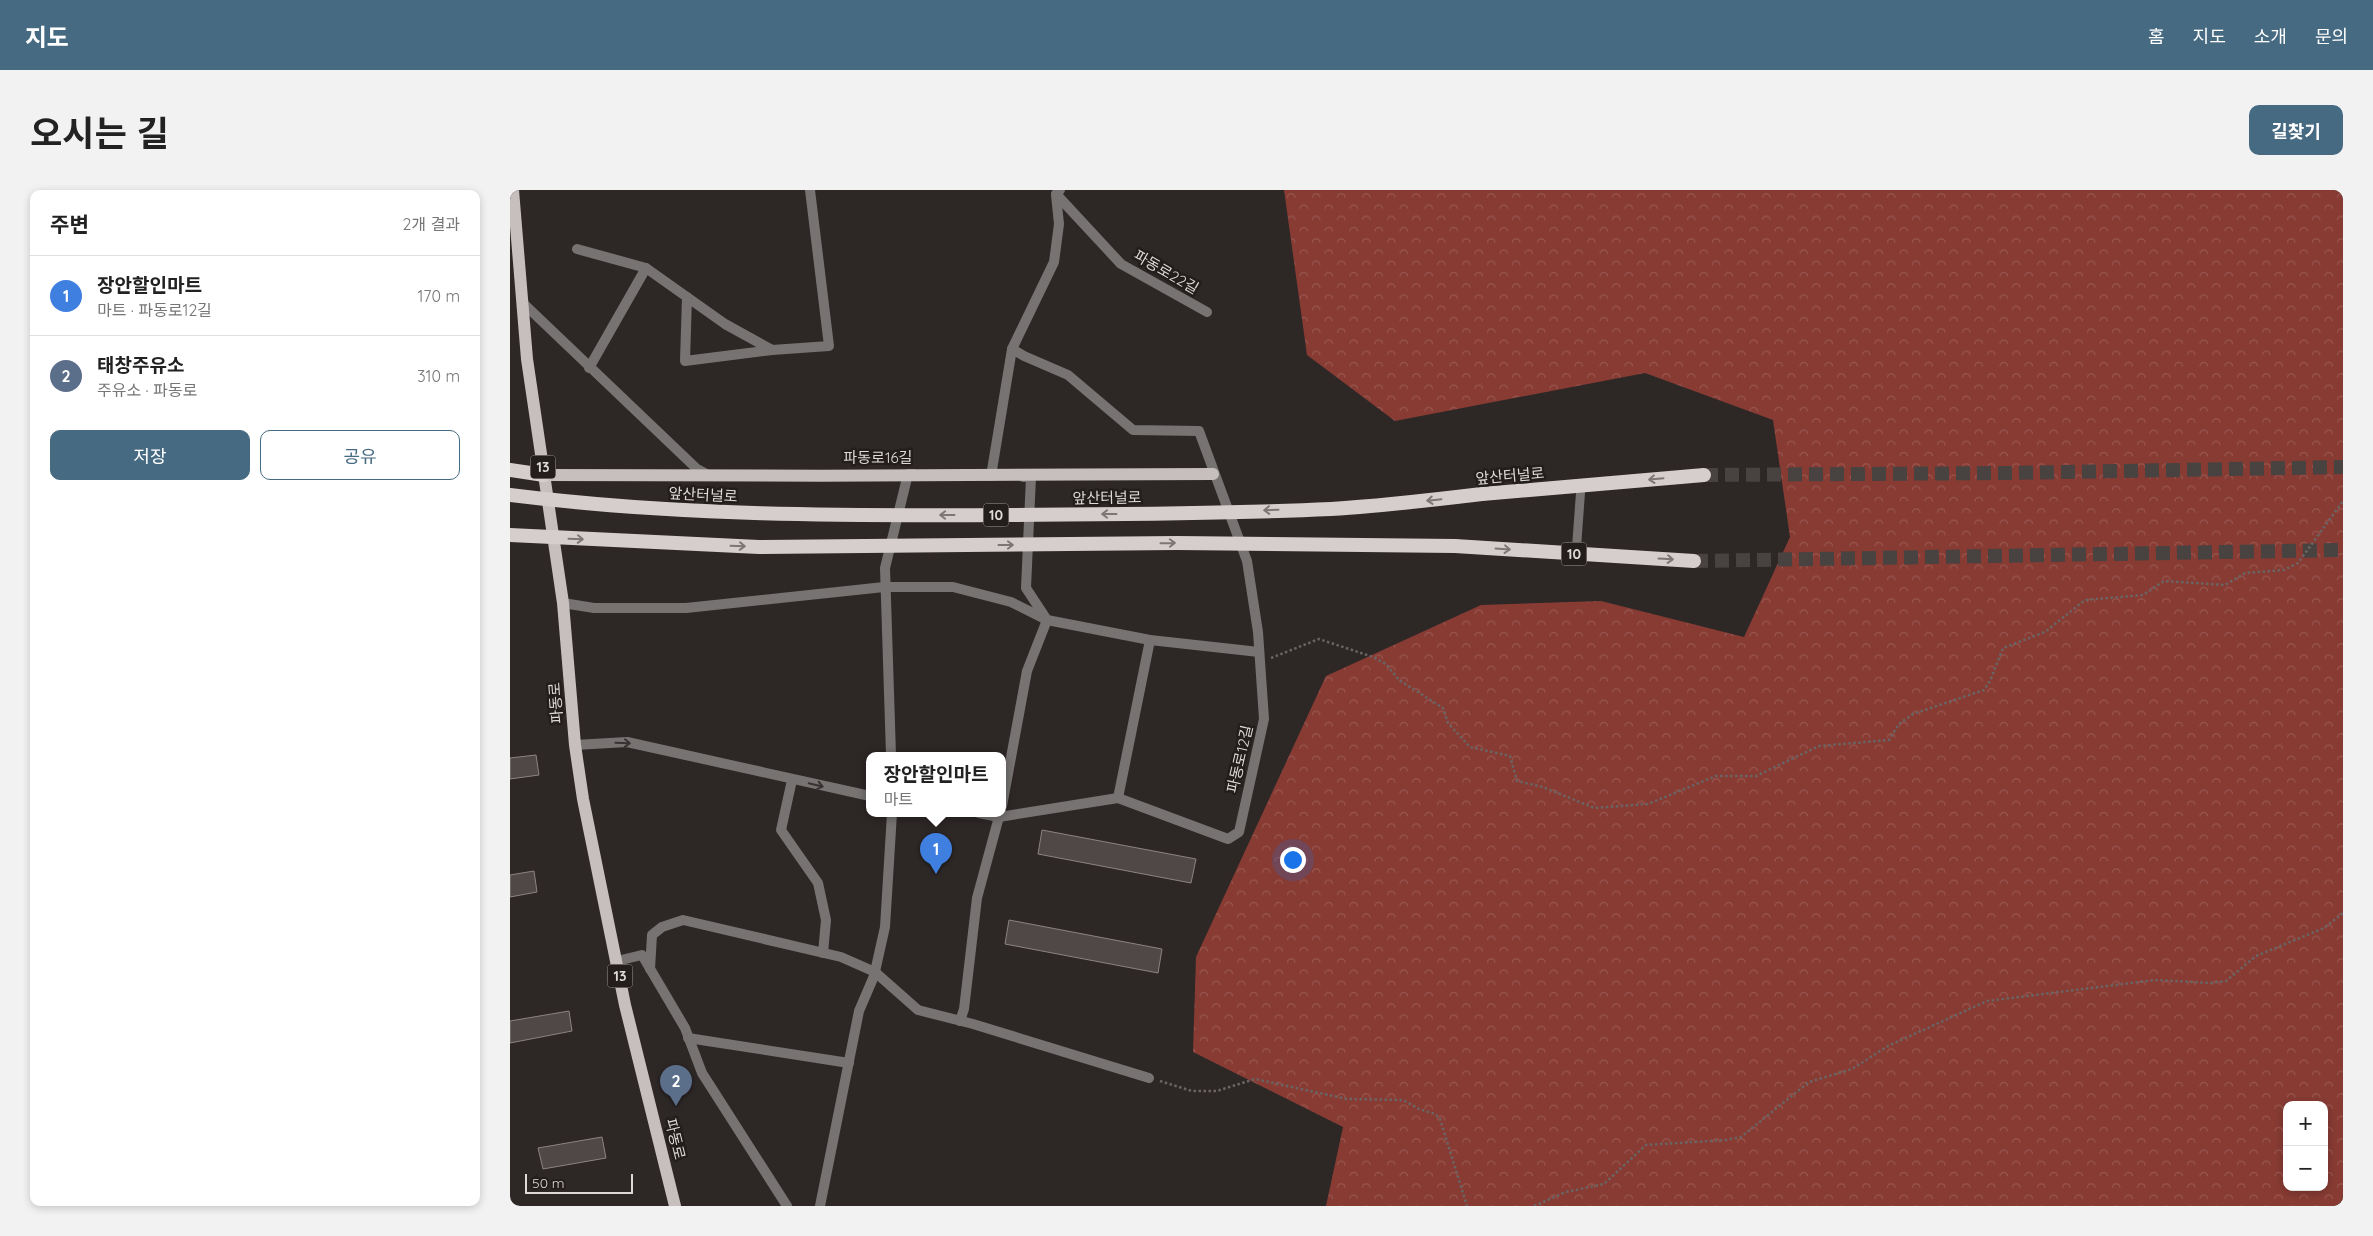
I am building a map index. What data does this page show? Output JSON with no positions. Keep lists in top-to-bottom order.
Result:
{
  "streets": {
    "highway": ["앞산터널로", "10"],
    "main road": ["파동로16길", "13", "파동로"],
    "street": ["파동로22길", "파동로12길"]
  },
  "crossings": [
    ["파동로16길", "파동로"]
  ],
  "scale_bar": "50 m",
  "page": {
    "header": "지도",
    "nav": [
      "홈",
      "지도",
      "소개",
      "문의"
    ],
    "title": "오시는 길",
    "buttons": [
      "길찾기",
      ["저장", "공유"]
    ],
    "heading": ["주변", "2개 결과"],
    "list": [
      {
        "mark": "1",
        "name": "장안할인마트",
        "note": "마트 · 파동로12길",
        "value": "170 m"
      },
      {
        "mark": "2",
        "name": "태창주유소",
        "note": "주유소 · 파동로",
        "value": "310 m"
      }
    ],
    "popup": ["장안할인마트", "마트"],
    "pins": ["1", "2"],
    "map_buttons": ["+", "−"],
    "scale": "50 m"
  }
}
